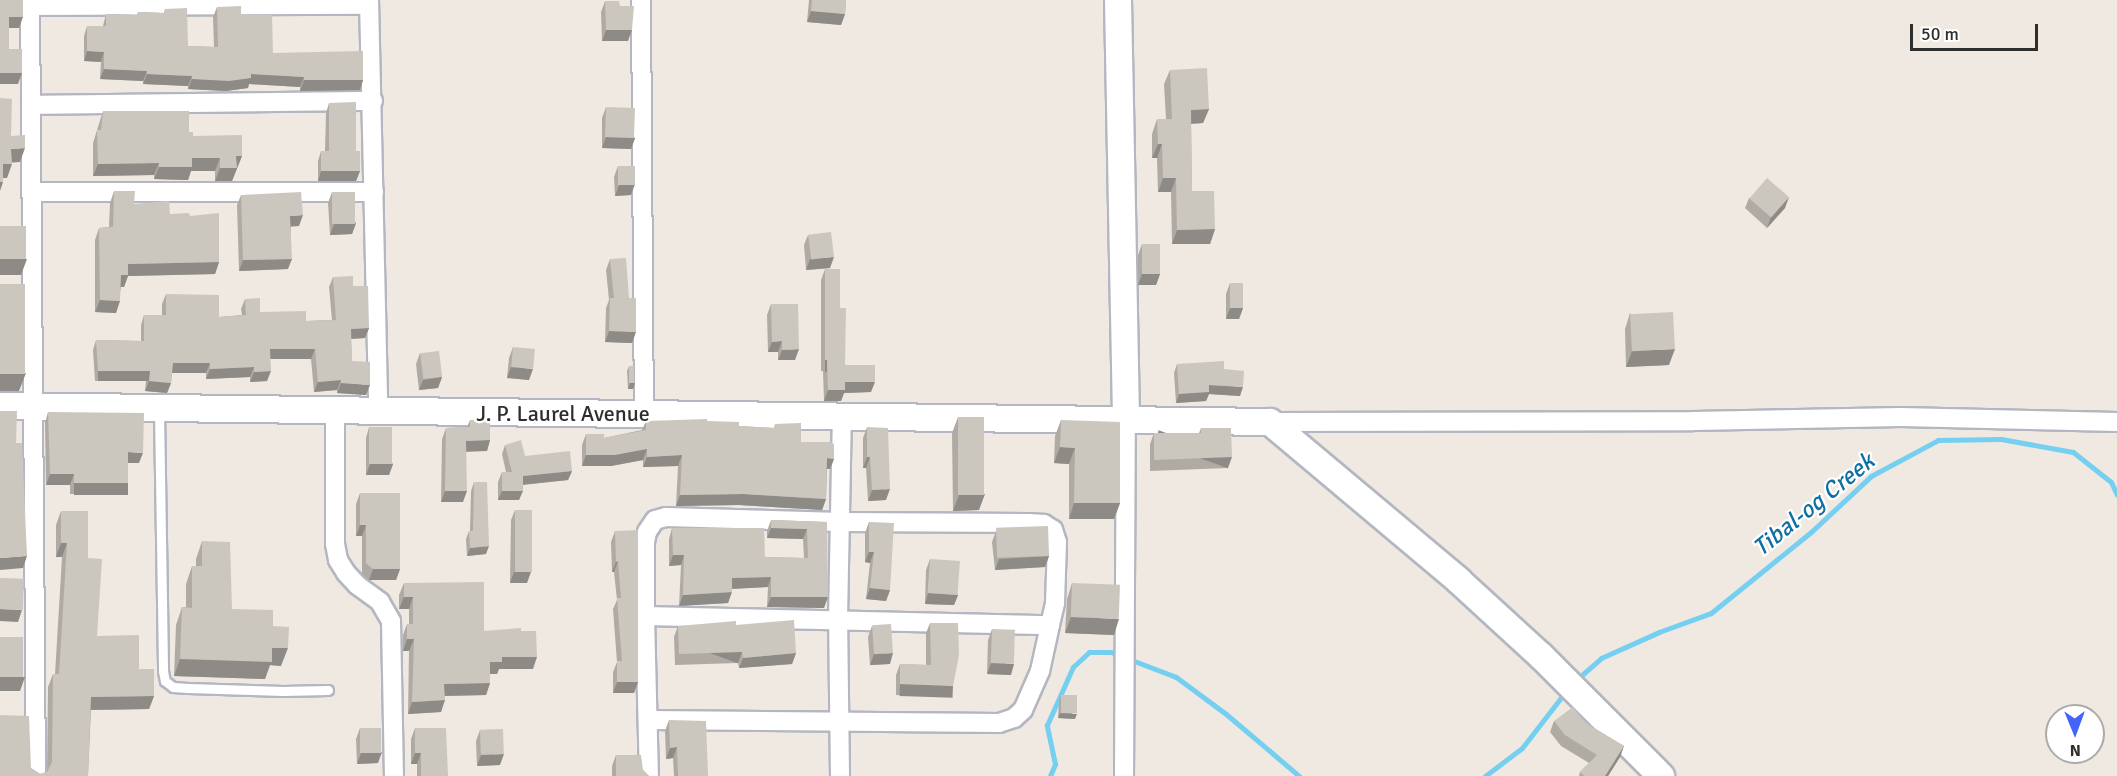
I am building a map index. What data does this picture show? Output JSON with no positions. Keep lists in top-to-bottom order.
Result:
{
  "streets": {
    "street": ["J. P. Laurel Avenue"]
  },
  "water": ["Tibal-og Creek"],
  "scale_bar": "50 m",
  "north": "bottom"
}
